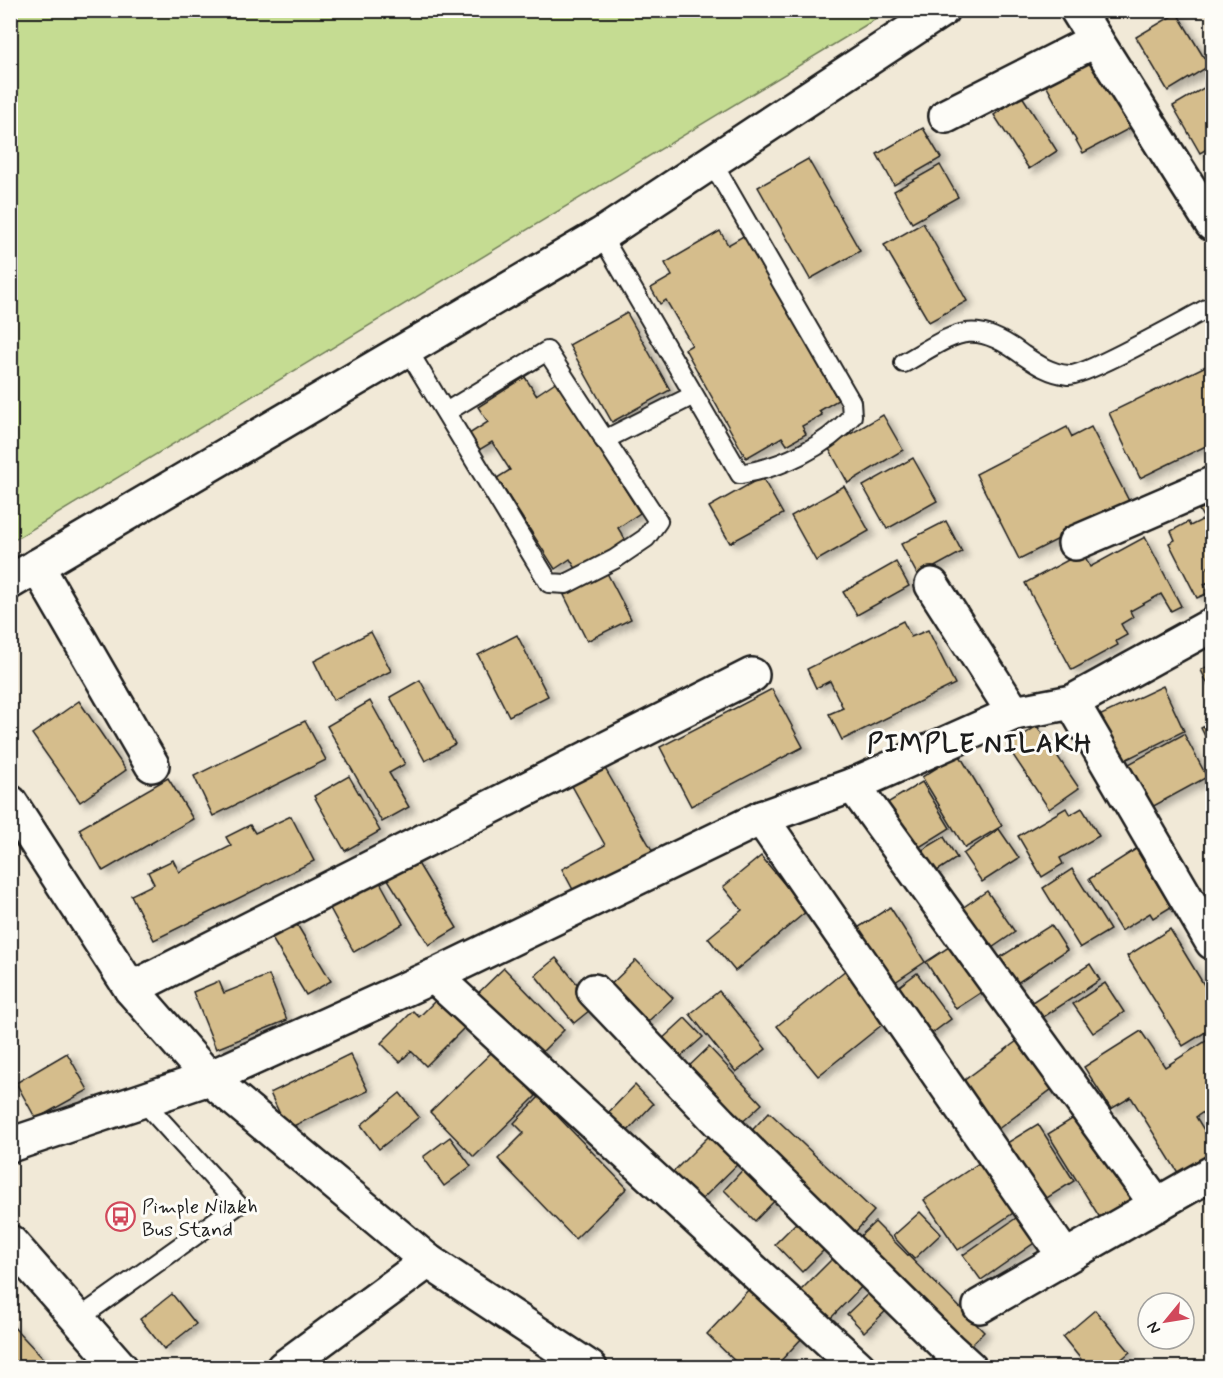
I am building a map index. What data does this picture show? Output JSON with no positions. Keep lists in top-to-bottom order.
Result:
{
  "districts": ["PIMPLE NILAKH"],
  "places": {
    "bus stop": ["Pimple Nilakh Bus Stand"]
  },
  "north": "bottom left"
}
